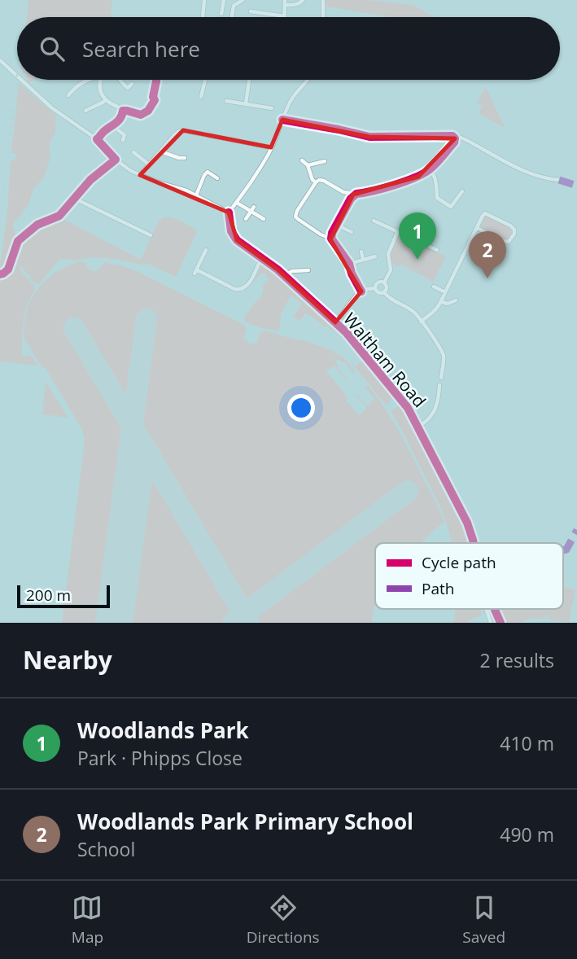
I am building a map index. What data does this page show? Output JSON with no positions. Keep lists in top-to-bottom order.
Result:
{
  "streets": {
    "street": ["Waltham Road"]
  },
  "legend": ["Cycle path", "Path"],
  "scale_bar": "200 m",
  "page": {
    "search": "Search here",
    "pins": ["1", "2"],
    "scale": "200 m",
    "heading": ["Nearby", "2 results"],
    "list": [
      {
        "mark": "1",
        "name": "Woodlands Park",
        "note": "Park · Phipps Close",
        "value": "410 m"
      },
      {
        "mark": "2",
        "name": "Woodlands Park Primary School",
        "note": "School",
        "value": "490 m"
      }
    ],
    "nav": ["Map", "Directions", "Saved"]
  }
}
